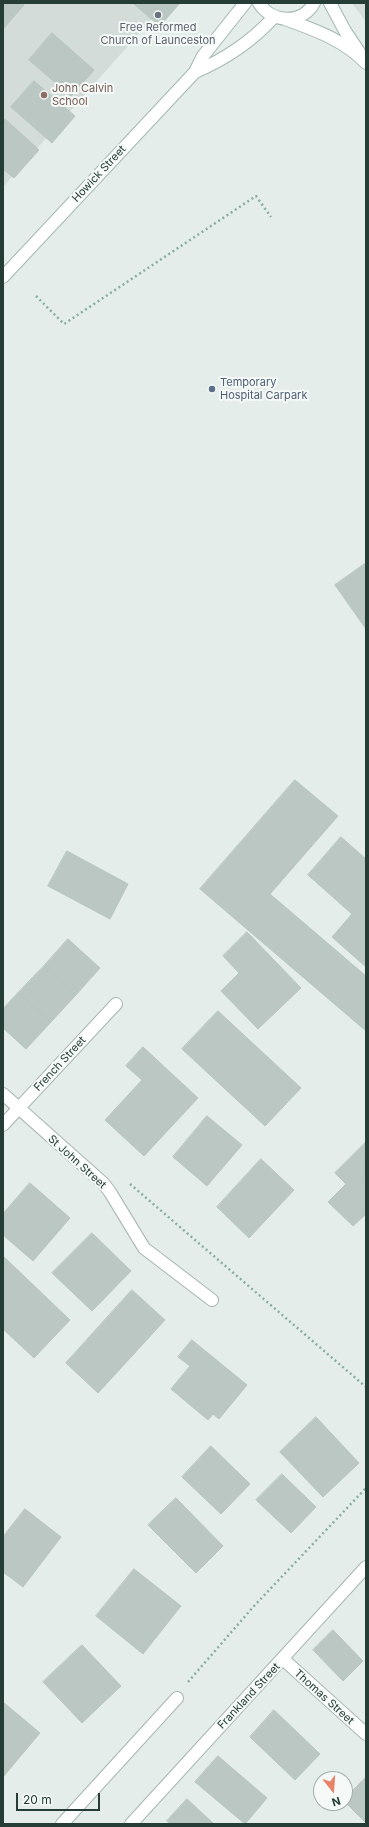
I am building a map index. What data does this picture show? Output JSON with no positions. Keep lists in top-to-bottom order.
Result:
{
  "streets": {
    "street": [
      "Howick Street",
      "French Street",
      "St John Street",
      "Frankland Street",
      "Thomas Street"
    ]
  },
  "crossings": [
    ["French Street", "St John Street"],
    ["Frankland Street", "Thomas Street"]
  ],
  "places": ["Free Reformed Church of Launceston", "John Calvin School", "Temporary Hospital Carpark"],
  "scale_bar": "20 m",
  "north": "bottom"
}
